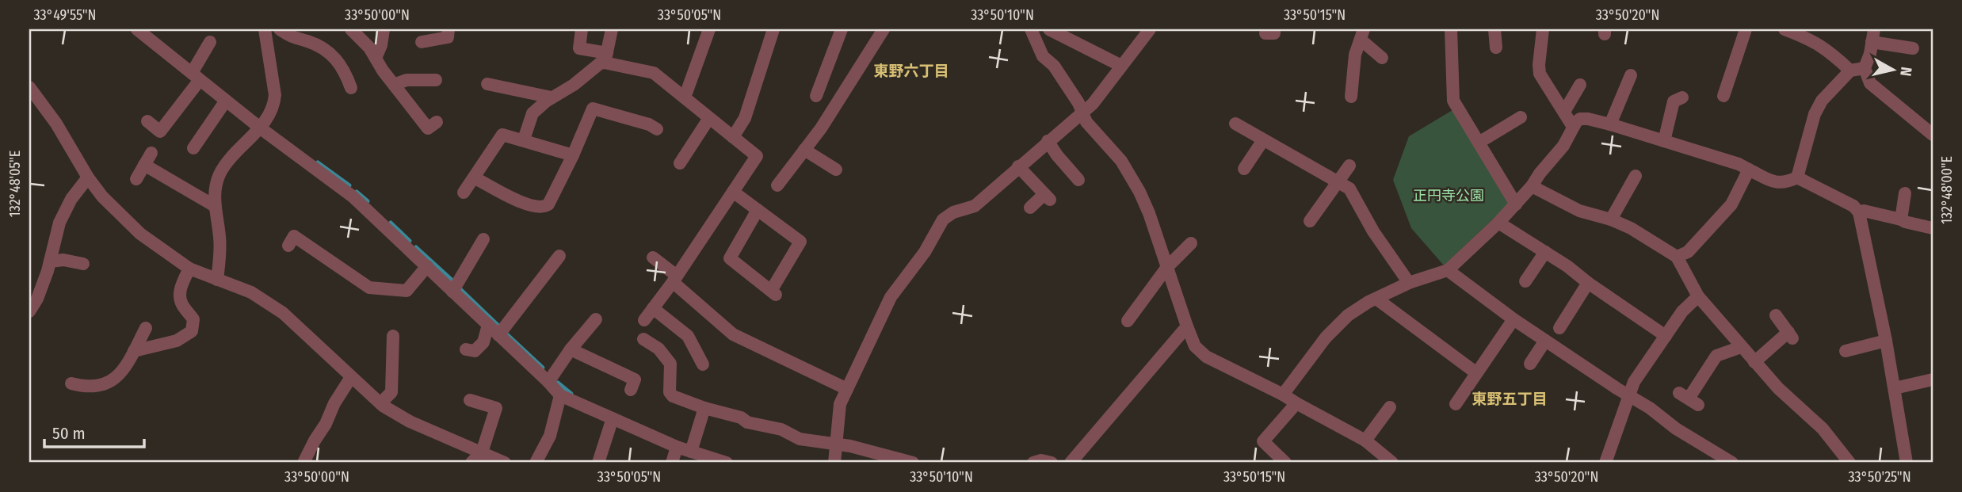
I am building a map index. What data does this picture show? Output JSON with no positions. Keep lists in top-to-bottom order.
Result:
{
  "districts": ["東野六丁目", "東野五丁目"],
  "parks": ["正円寺公園"],
  "scale_bar": "50 m",
  "north": "right",
  "coordinates": [
    "33°49'55\"N",
    "33°50'00\"N",
    "33°50'05\"N",
    "33°50'10\"N",
    "33°50'15\"N",
    "33°50'20\"N",
    "132°48'05\"E",
    "132°48'00\"E",
    "33°50'25\"N"
  ]
}
